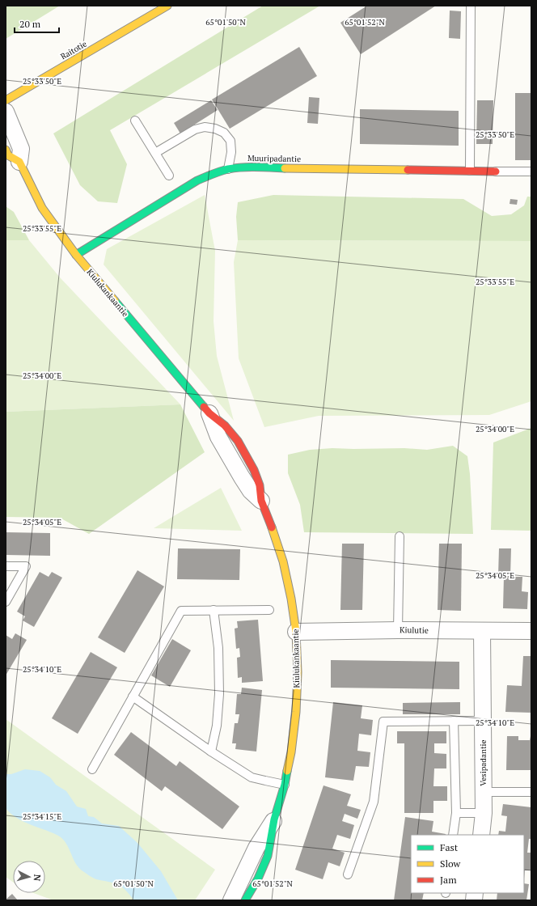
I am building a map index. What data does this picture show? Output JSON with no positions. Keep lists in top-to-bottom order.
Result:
{
  "streets": {
    "street": [
      "Raitotie",
      "Muuripadantie",
      "Kiulukankaantie",
      "Kiulutie",
      "Vesipadantie"
    ]
  },
  "crossings": [
    ["Muuripadantie", "Kiulukankaantie"],
    ["Kiulukankaantie", "Kiulutie"],
    ["Kiulutie", "Vesipadantie"]
  ],
  "legend": ["Fast", "Slow", "Jam"],
  "scale_bar": "20 m",
  "north": "right",
  "coordinates": [
    "65°01'50\"N",
    "65°01'52\"N",
    "25°33'50\"E",
    "25°33'55\"E",
    "25°34'00\"E",
    "25°34'05\"E",
    "25°34'10\"E",
    "25°34'15\"E"
  ]
}
